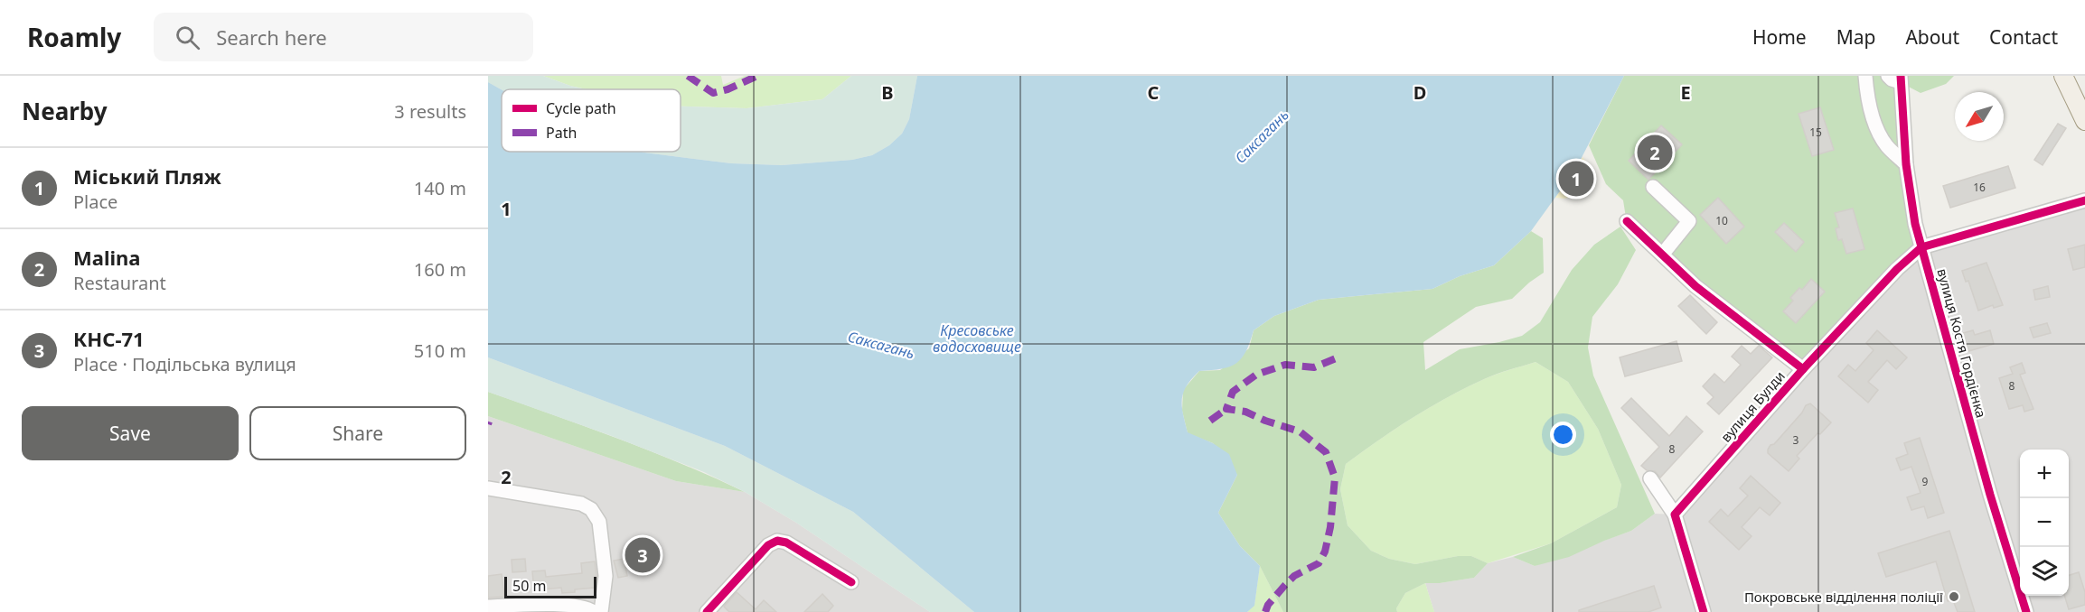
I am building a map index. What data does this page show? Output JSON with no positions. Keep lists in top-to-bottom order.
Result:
{
  "streets": {
    "street": ["вулиця Костя Гордієнка", "вулиця Булди"]
  },
  "crossings": [
    ["вулиця Костя Гордієнка", "вулиця Булди"]
  ],
  "water": ["Саксагань", "Кресовське водосховище"],
  "places": ["Покровське відділення поліції"],
  "house_numbers": [
    "15",
    "16",
    "10",
    "8",
    "3",
    "8",
    "9"
  ],
  "legend": ["Cycle path", "Path"],
  "scale_bar": "50 m",
  "north": "bottom left",
  "page": {
    "header": "Roamly",
    "search": "Search here",
    "nav": [
      "Home",
      "Map",
      "About",
      "Contact"
    ],
    "heading": ["Nearby", "3 results"],
    "pins": ["2", "1", "3"],
    "list": [
      {
        "mark": "1",
        "name": "Міський Пляж",
        "note": "Place",
        "value": "140 m"
      },
      {
        "mark": "2",
        "name": "Malina",
        "note": "Restaurant",
        "value": "160 m"
      },
      {
        "mark": "3",
        "name": "КНС-71",
        "note": "Place · Подільська вулиця",
        "value": "510 m"
      }
    ],
    "buttons": ["Save", "Share"],
    "map_buttons": ["+", "−"],
    "scale": "50 m"
  },
  "grid": {
    "columns": [
      "B",
      "C",
      "D",
      "E"
    ],
    "rows": ["1", "2"]
  }
}
